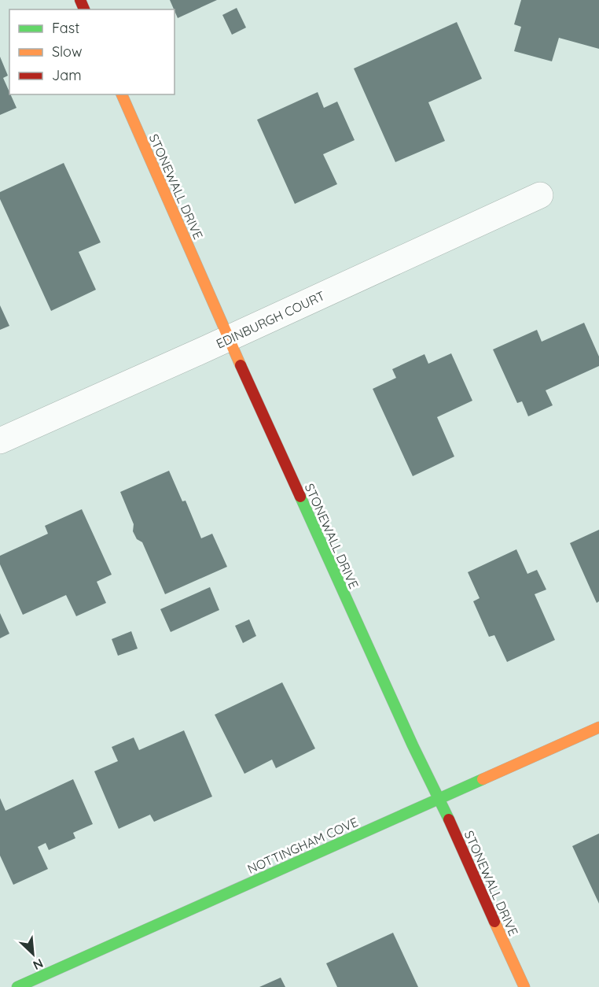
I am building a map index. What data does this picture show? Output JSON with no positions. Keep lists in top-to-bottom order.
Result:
{
  "streets": {
    "street": ["STONEWALL DRIVE", "EDINBURGH COURT", "NOTTINGHAM COVE"]
  },
  "crossings": [
    ["STONEWALL DRIVE", "EDINBURGH COURT"],
    ["STONEWALL DRIVE", "NOTTINGHAM COVE"]
  ],
  "legend": ["Fast", "Slow", "Jam"],
  "north": "bottom right"
}
